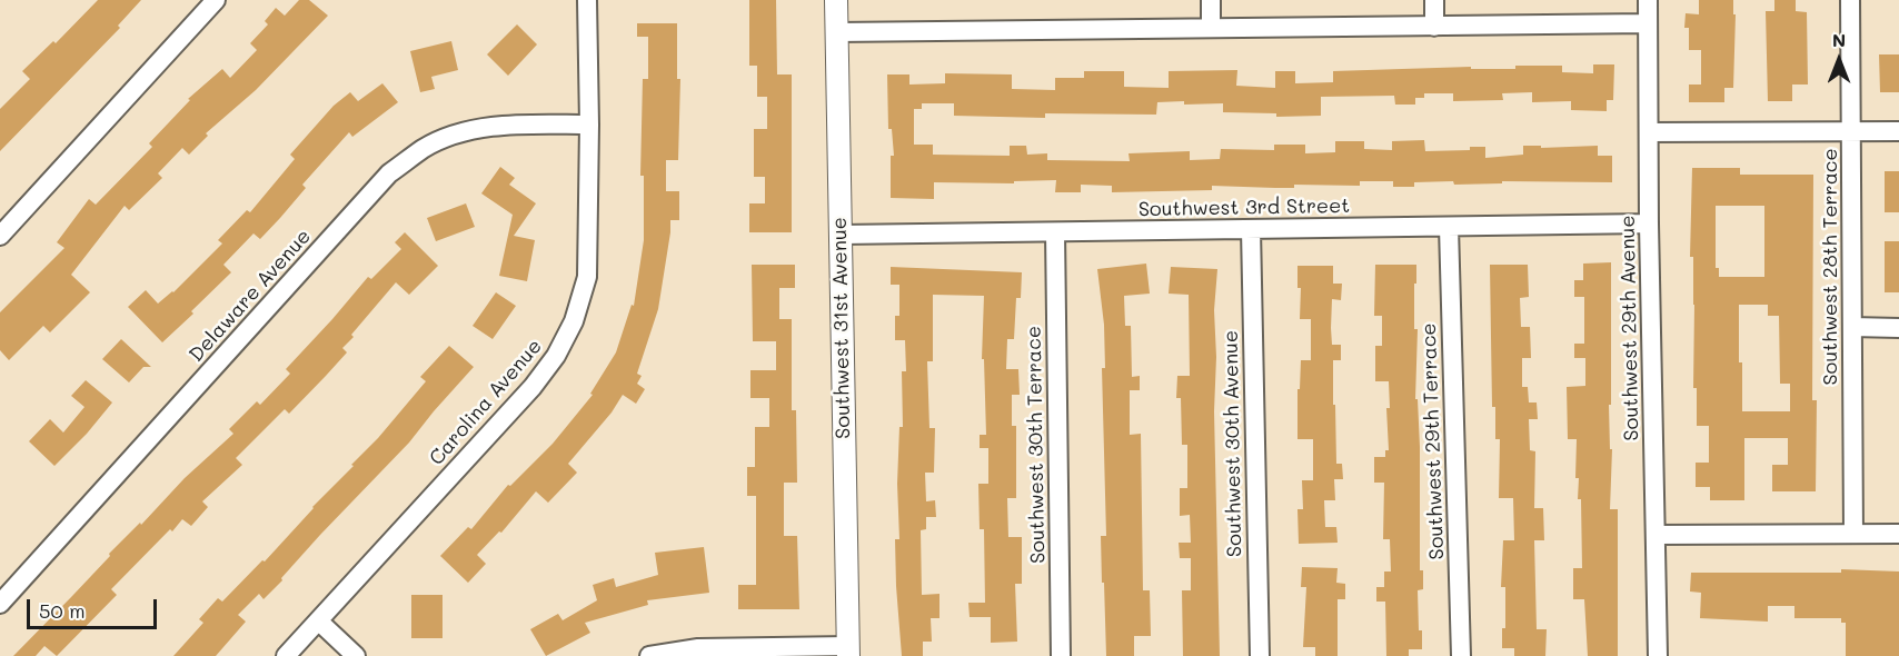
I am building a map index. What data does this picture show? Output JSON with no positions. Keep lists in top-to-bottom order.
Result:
{
  "streets": {
    "main road": ["Southwest 31st Avenue"],
    "street": [
      "Southwest 3rd Street",
      "Southwest 28th Terrace",
      "Delaware Avenue",
      "Southwest 29th Avenue",
      "Carolina Avenue",
      "Southwest 29th Terrace",
      "Southwest 30th Avenue",
      "Southwest 30th Terrace"
    ]
  },
  "crossings": [
    ["Southwest 3rd Street", "Southwest 31st Avenue"],
    ["Southwest 3rd Street", "Southwest 29th Avenue"],
    ["Southwest 3rd Street", "Southwest 29th Terrace"],
    ["Southwest 3rd Street", "Southwest 30th Avenue"],
    ["Southwest 3rd Street", "Southwest 30th Terrace"],
    ["Delaware Avenue", "Carolina Avenue"]
  ],
  "scale_bar": "50 m",
  "north": "top"
}
